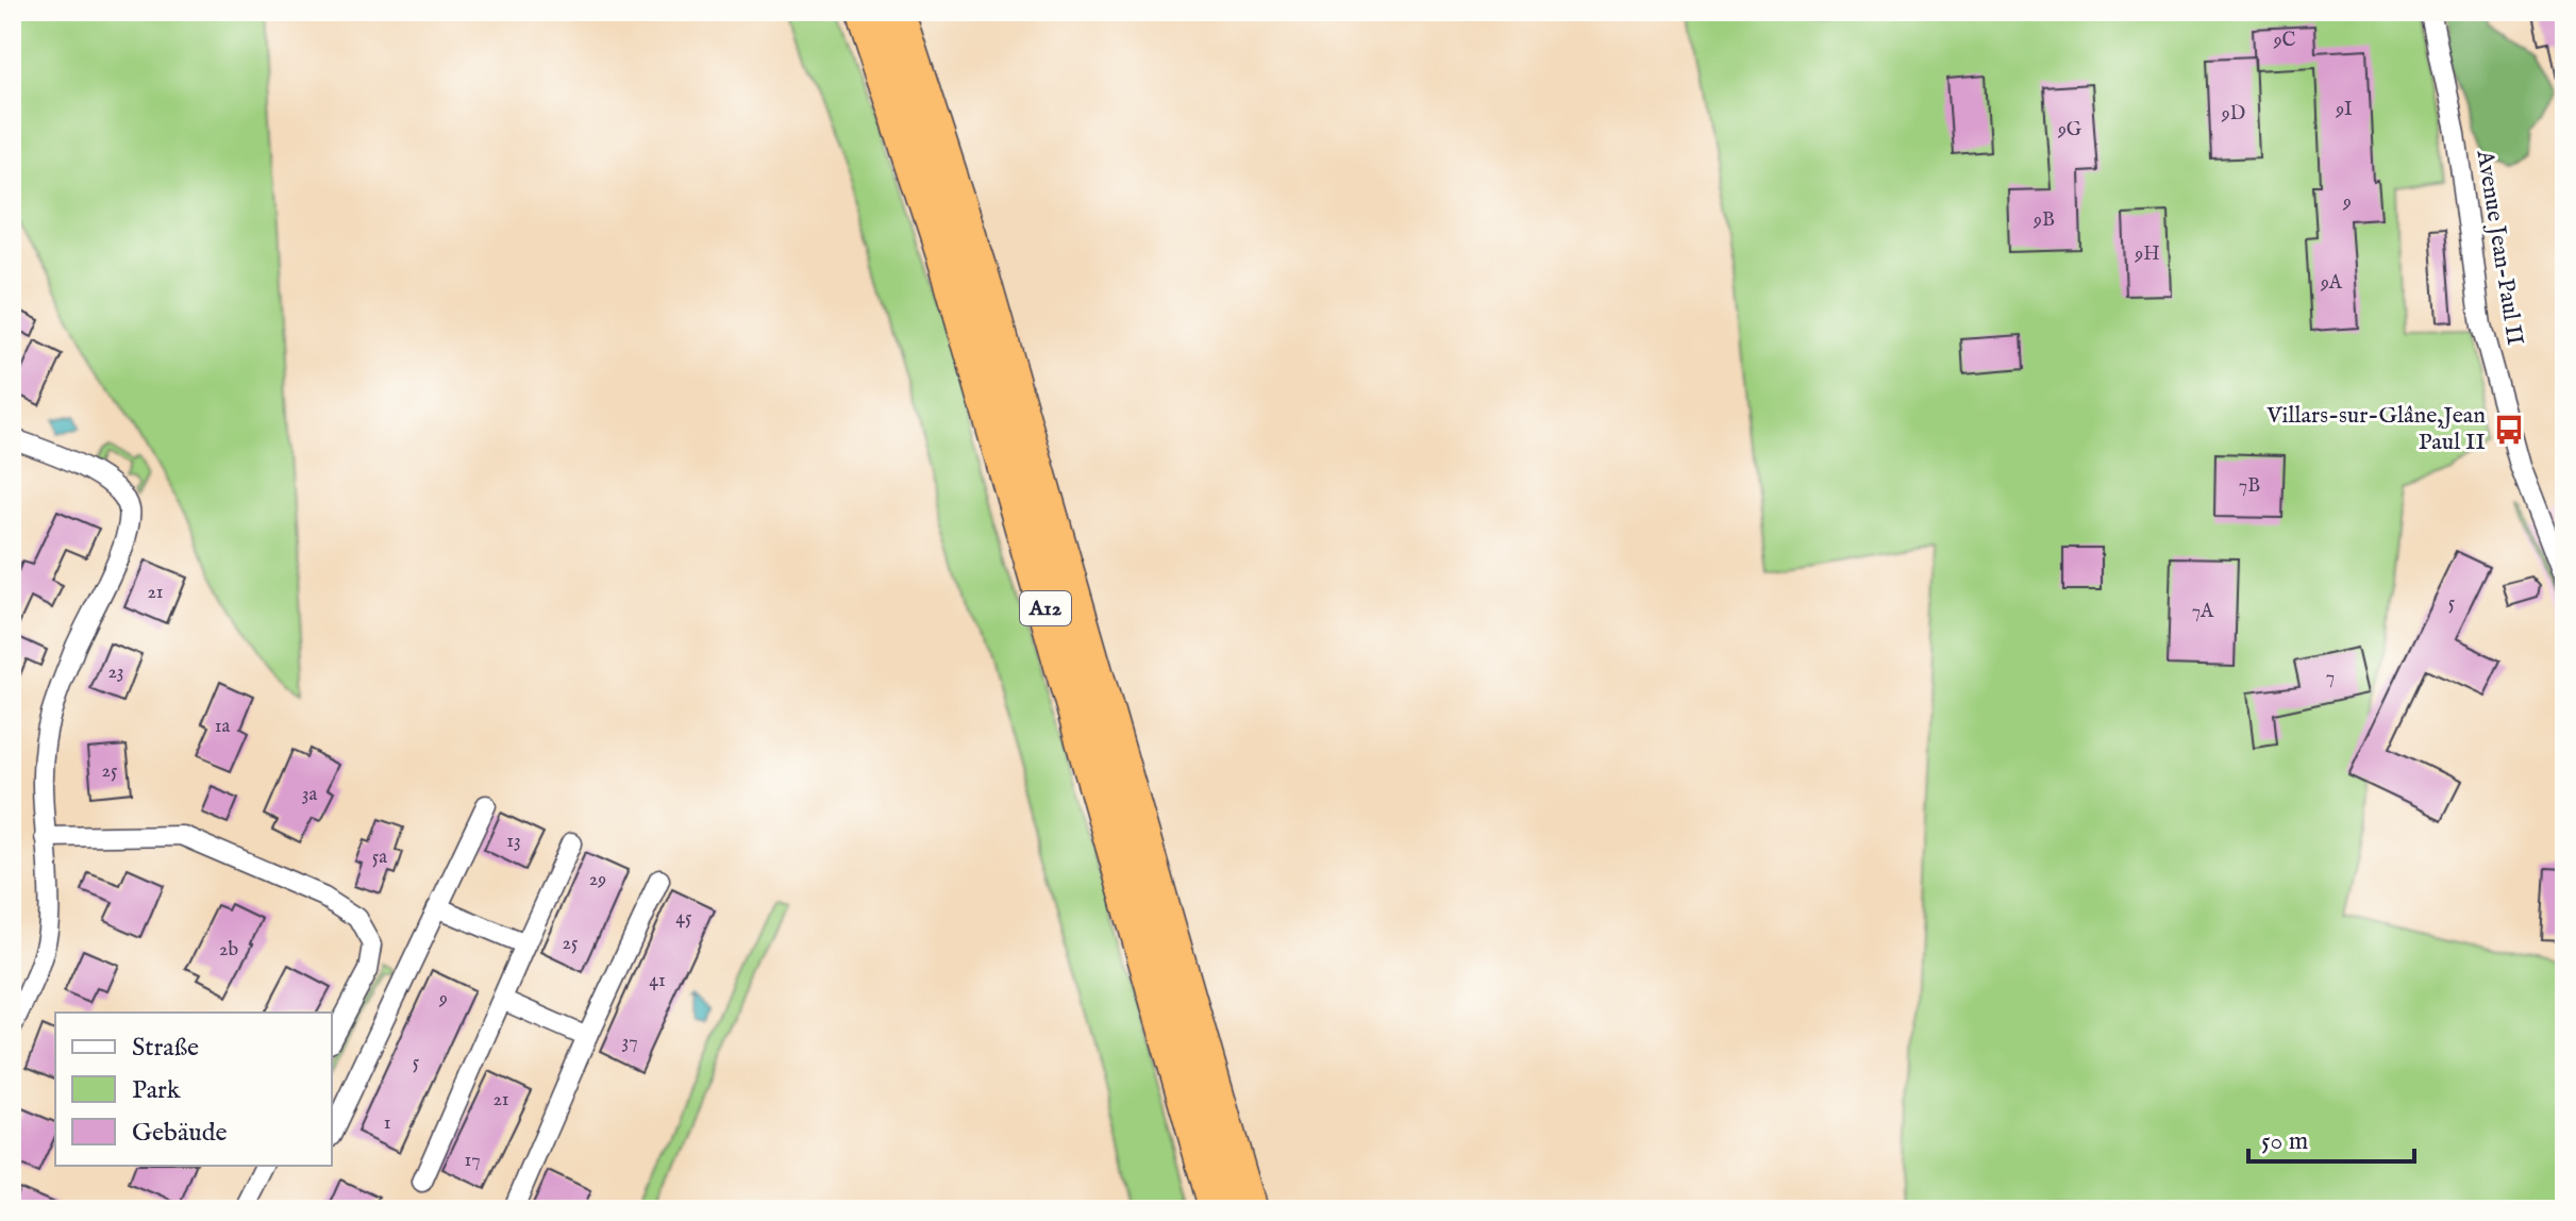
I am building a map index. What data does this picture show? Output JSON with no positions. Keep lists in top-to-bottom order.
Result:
{
  "streets": {
    "highway": ["A12"],
    "street": ["Avenue Jean-Paul II"]
  },
  "places": {
    "bus stop": ["Villars-sur-Glâne,Jean Paul II"]
  },
  "house_numbers": [
    "9C",
    "9I",
    "9D",
    "9G",
    "9",
    "9B",
    "9H",
    "9A",
    "7B",
    "21",
    "5",
    "7A",
    "23",
    "7",
    "1a",
    "25",
    "3a",
    "13",
    "5a",
    "29",
    "45",
    "25",
    "2b",
    "41",
    "9",
    "37",
    "5",
    "21",
    "1",
    "17"
  ],
  "legend": ["Straße", "Park", "Gebäude"],
  "scale_bar": "50 m"
}
